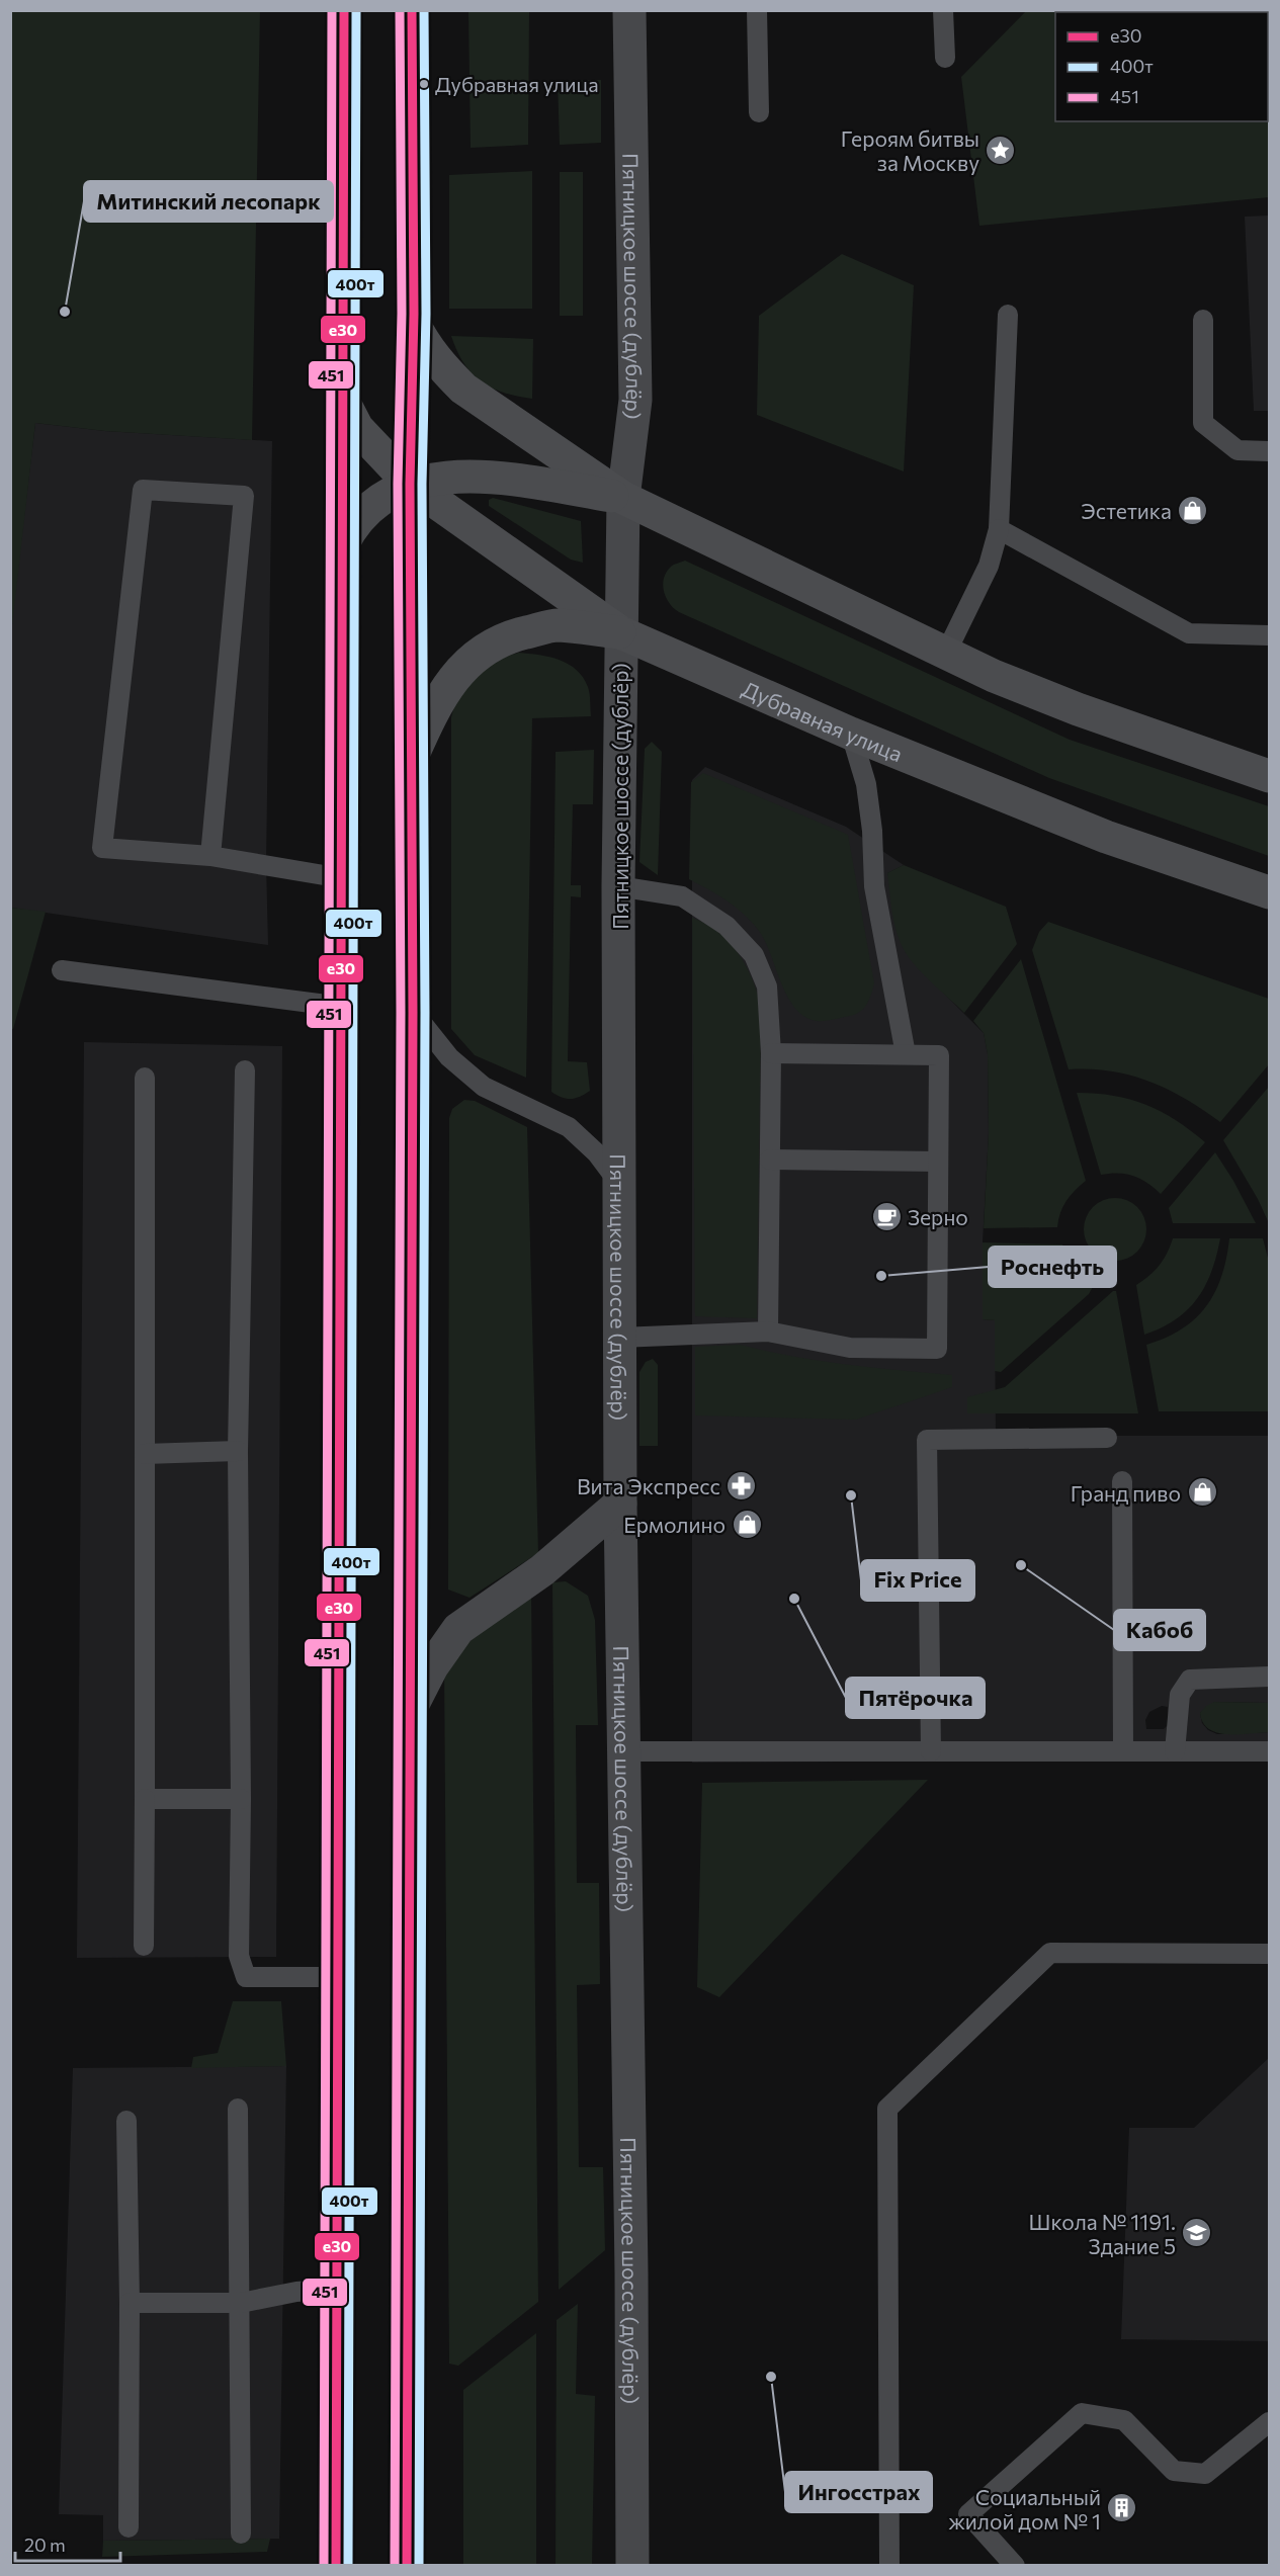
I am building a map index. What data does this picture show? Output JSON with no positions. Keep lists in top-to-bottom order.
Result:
{
  "streets": {
    "main road": ["Дубравная улица"],
    "street": ["Пятницкое шоссе (дублёр)"]
  },
  "crossings": [
    ["Пятницкое шоссе (дублёр)", "Дубравная улица"]
  ],
  "places": {
    "other": [
      "Дубравная улица",
      "Митинский лесопарк",
      "Роснефть",
      "Fix Price",
      "Кабоб",
      "Пятёрочка",
      "Ингосстрах"
    ],
    "place": ["Героям битвы за Москву"],
    "shop": ["Эстетика", "Гранд пиво", "Ермолино"],
    "cafe": ["Зерно"],
    "pharmacy": ["Вита Экспресс"],
    "school or university": ["Школа № 1191. Здание 5"],
    "building": ["Социальный жилой дом № 1"]
  },
  "lines": ["transit line е30", "transit line 400т", "transit line 451"],
  "legend": ["е30", "400т", "451"],
  "scale_bar": "20 m"
}
